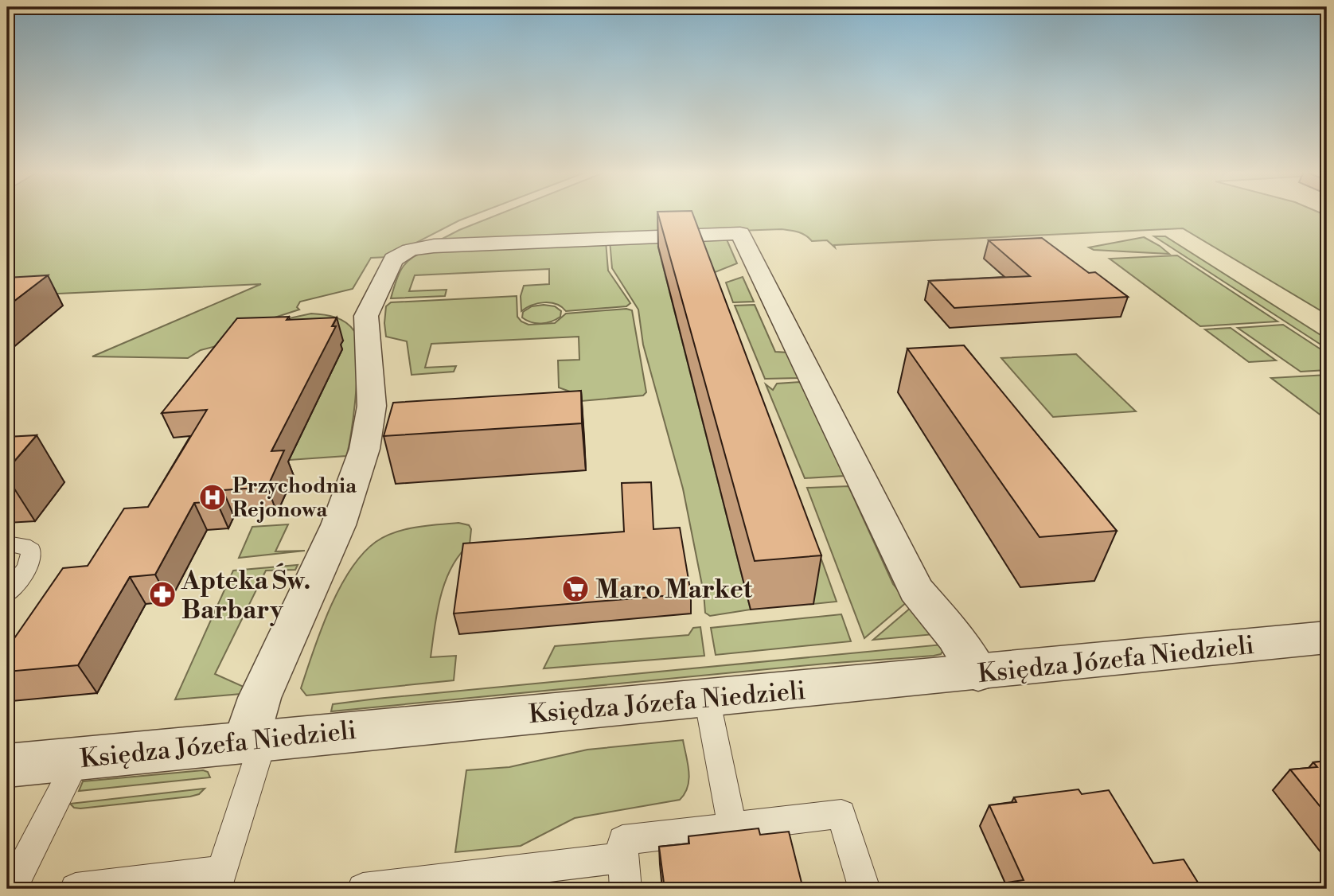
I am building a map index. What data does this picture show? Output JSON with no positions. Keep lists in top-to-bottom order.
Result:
{
  "streets": {
    "street": ["Księdza Józefa Niedzieli"]
  },
  "places": {
    "hospital": ["Przychodnia Rejonowa"],
    "supermarket": ["Maro Market"],
    "pharmacy": ["Apteka Św. Barbary"]
  }
}
